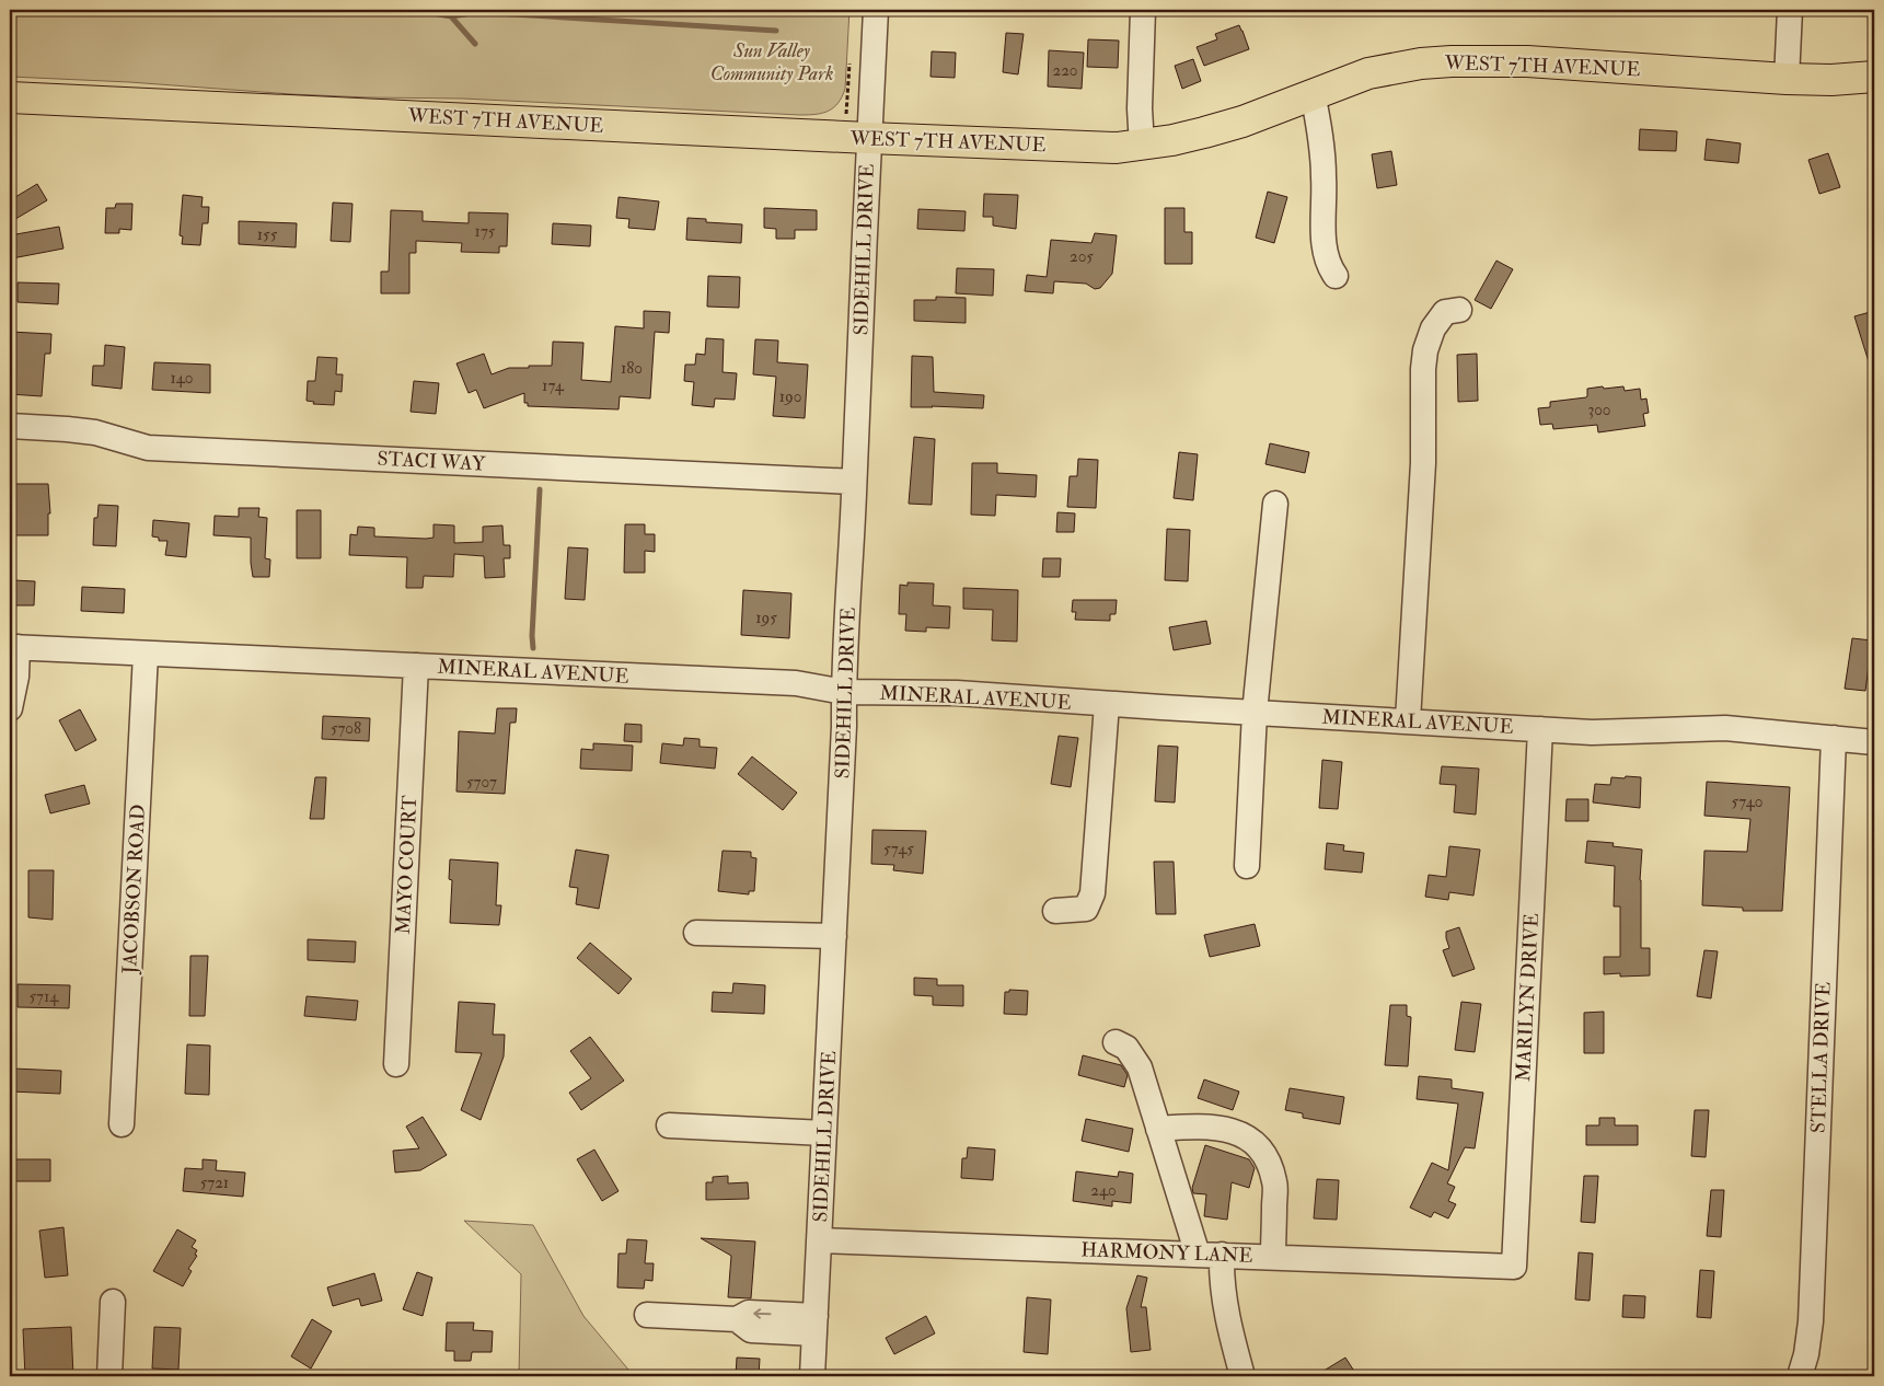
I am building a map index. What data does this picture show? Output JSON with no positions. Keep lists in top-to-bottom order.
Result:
{
  "streets": {
    "main road": ["WEST 7TH AVENUE"],
    "street": [
      "SIDEHILL DRIVE",
      "STACI WAY",
      "MINERAL AVENUE",
      "MAYO COURT",
      "JACOBSON ROAD",
      "MARILYN DRIVE",
      "STELLA DRIVE",
      "HARMONY LANE"
    ]
  },
  "crossings": [
    ["WEST 7TH AVENUE", "SIDEHILL DRIVE"],
    ["SIDEHILL DRIVE", "STACI WAY"],
    ["SIDEHILL DRIVE", "MINERAL AVENUE"],
    ["SIDEHILL DRIVE", "HARMONY LANE"],
    ["MINERAL AVENUE", "MAYO COURT"],
    ["MINERAL AVENUE", "JACOBSON ROAD"],
    ["MINERAL AVENUE", "MARILYN DRIVE"],
    ["MINERAL AVENUE", "STELLA DRIVE"],
    ["MARILYN DRIVE", "HARMONY LANE"]
  ],
  "parks": ["Sun Valley Community Park"],
  "house_numbers": [
    "220",
    "175",
    "155",
    "205",
    "180",
    "140",
    "174",
    "190",
    "300",
    "195",
    "5708",
    "5707",
    "5740",
    "5745",
    "5714",
    "5721",
    "240"
  ]
}
